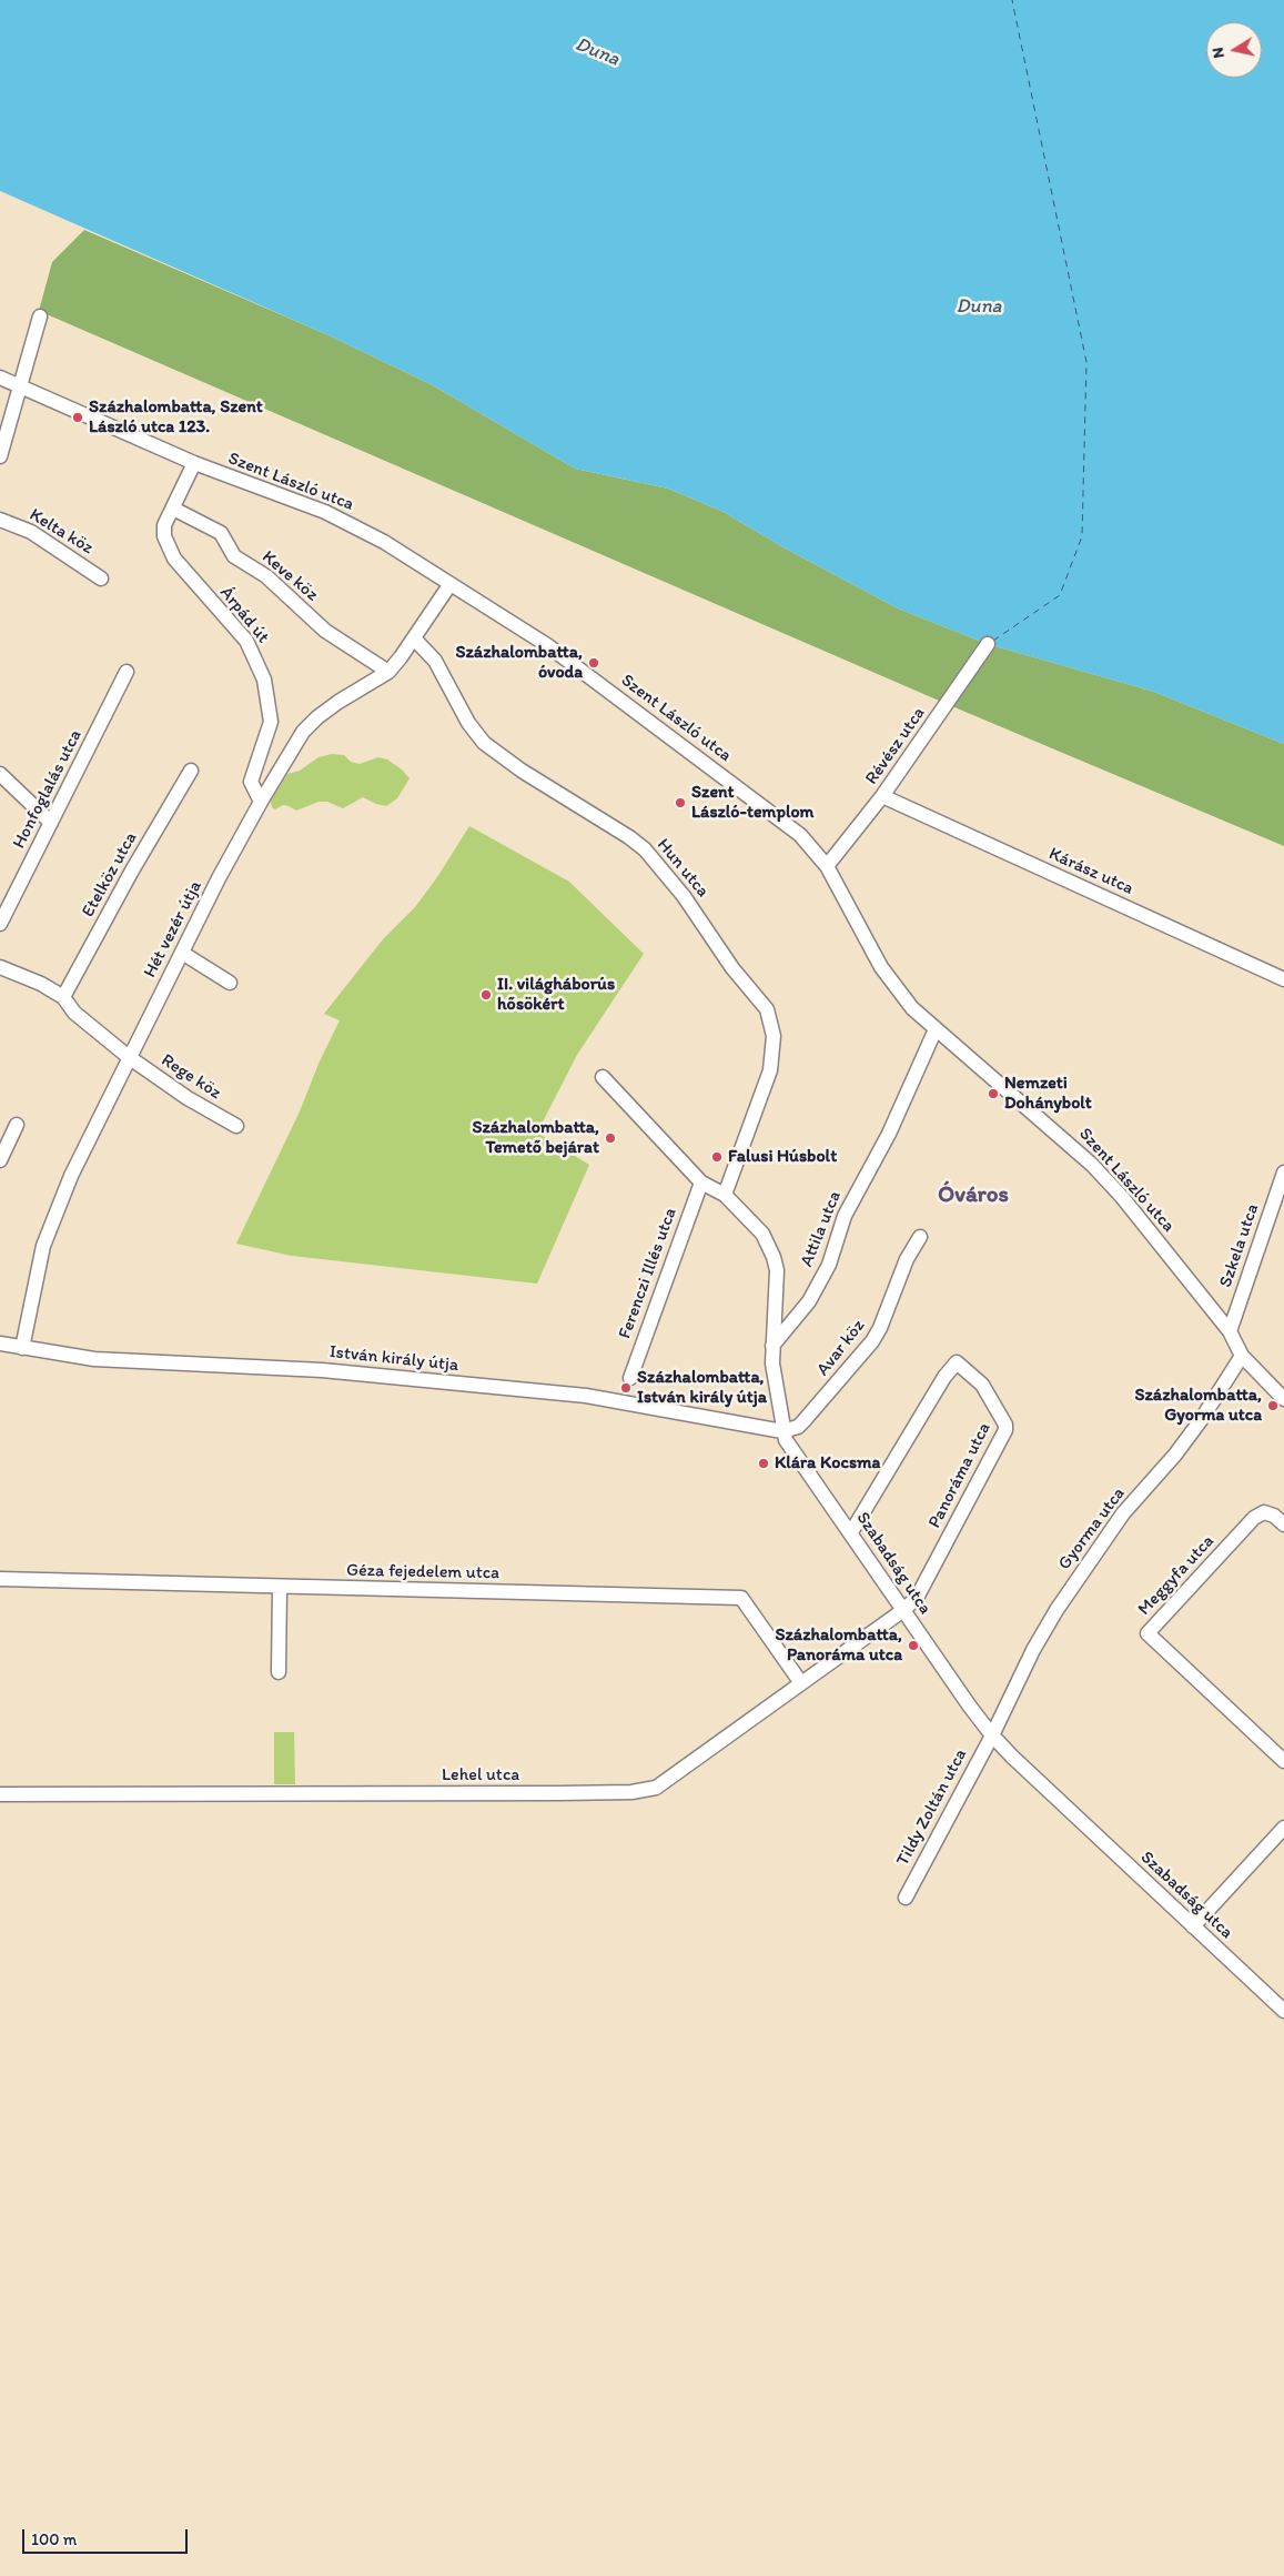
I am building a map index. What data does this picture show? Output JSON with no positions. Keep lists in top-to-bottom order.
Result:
{
  "streets": {
    "street": [
      "Szent László utca",
      "Kelta köz",
      "Keve köz",
      "Árpád út",
      "Révész utca",
      "Honfoglalás utca",
      "Hun utca",
      "Kárász utca",
      "Etelköz utca",
      "Hét vezér útja",
      "Rege köz",
      "Attila utca",
      "Szkela utca",
      "Ferenczi Illés utca",
      "Avar köz",
      "István király útja",
      "Panoráma utca",
      "Gyorma utca",
      "Szabadság utca",
      "Géza fejedelem utca",
      "Meggyfa utca",
      "Lehel utca",
      "Tildy Zoltán utca"
    ]
  },
  "crossings": [
    ["Szent László utca", "Árpád út"],
    ["Szent László utca", "Révész utca"],
    ["Szent László utca", "Hét vezér útja"],
    ["Szent László utca", "Attila utca"],
    ["Szent László utca", "Szkela utca"],
    ["Szent László utca", "Gyorma utca"],
    ["Keve köz", "Árpád út"],
    ["Keve köz", "Hét vezér útja"],
    ["Árpád út", "Hét vezér útja"],
    ["Révész utca", "Kárász utca"],
    ["Hun utca", "Hét vezér útja"],
    ["Hun utca", "Szabadság utca"],
    ["Etelköz utca", "Rege köz"],
    ["Hét vezér útja", "Rege köz"],
    ["Hét vezér útja", "István király útja"],
    ["Attila utca", "Szabadság utca"],
    ["Ferenczi Illés utca", "Szabadság utca"],
    ["Avar köz", "István király útja"],
    ["Avar köz", "Szabadság utca"],
    ["István király útja", "Szabadság utca"],
    ["Panoráma utca", "Szabadság utca"],
    ["Panoráma utca", "Lehel utca"],
    ["Gyorma utca", "Szabadság utca"],
    ["Gyorma utca", "Tildy Zoltán utca"],
    ["Szabadság utca", "Lehel utca"],
    ["Szabadság utca", "Tildy Zoltán utca"],
    ["Géza fejedelem utca", "Lehel utca"]
  ],
  "districts": ["Óváros"],
  "water": ["Duna"],
  "places": [
    "Százhalombatta, Szent László utca 123.",
    "Százhalombatta, óvoda",
    "Szent László-templom",
    "II. világháborús hősökért",
    "Nemzeti Dohánybolt",
    "Százhalombatta, Temető bejárat",
    "Falusi Húsbolt",
    "Százhalombatta, István király útja",
    "Százhalombatta, Gyorma utca",
    "Klára Kocsma",
    "Százhalombatta, Panoráma utca"
  ],
  "scale_bar": "100 m",
  "north": "left"
}
